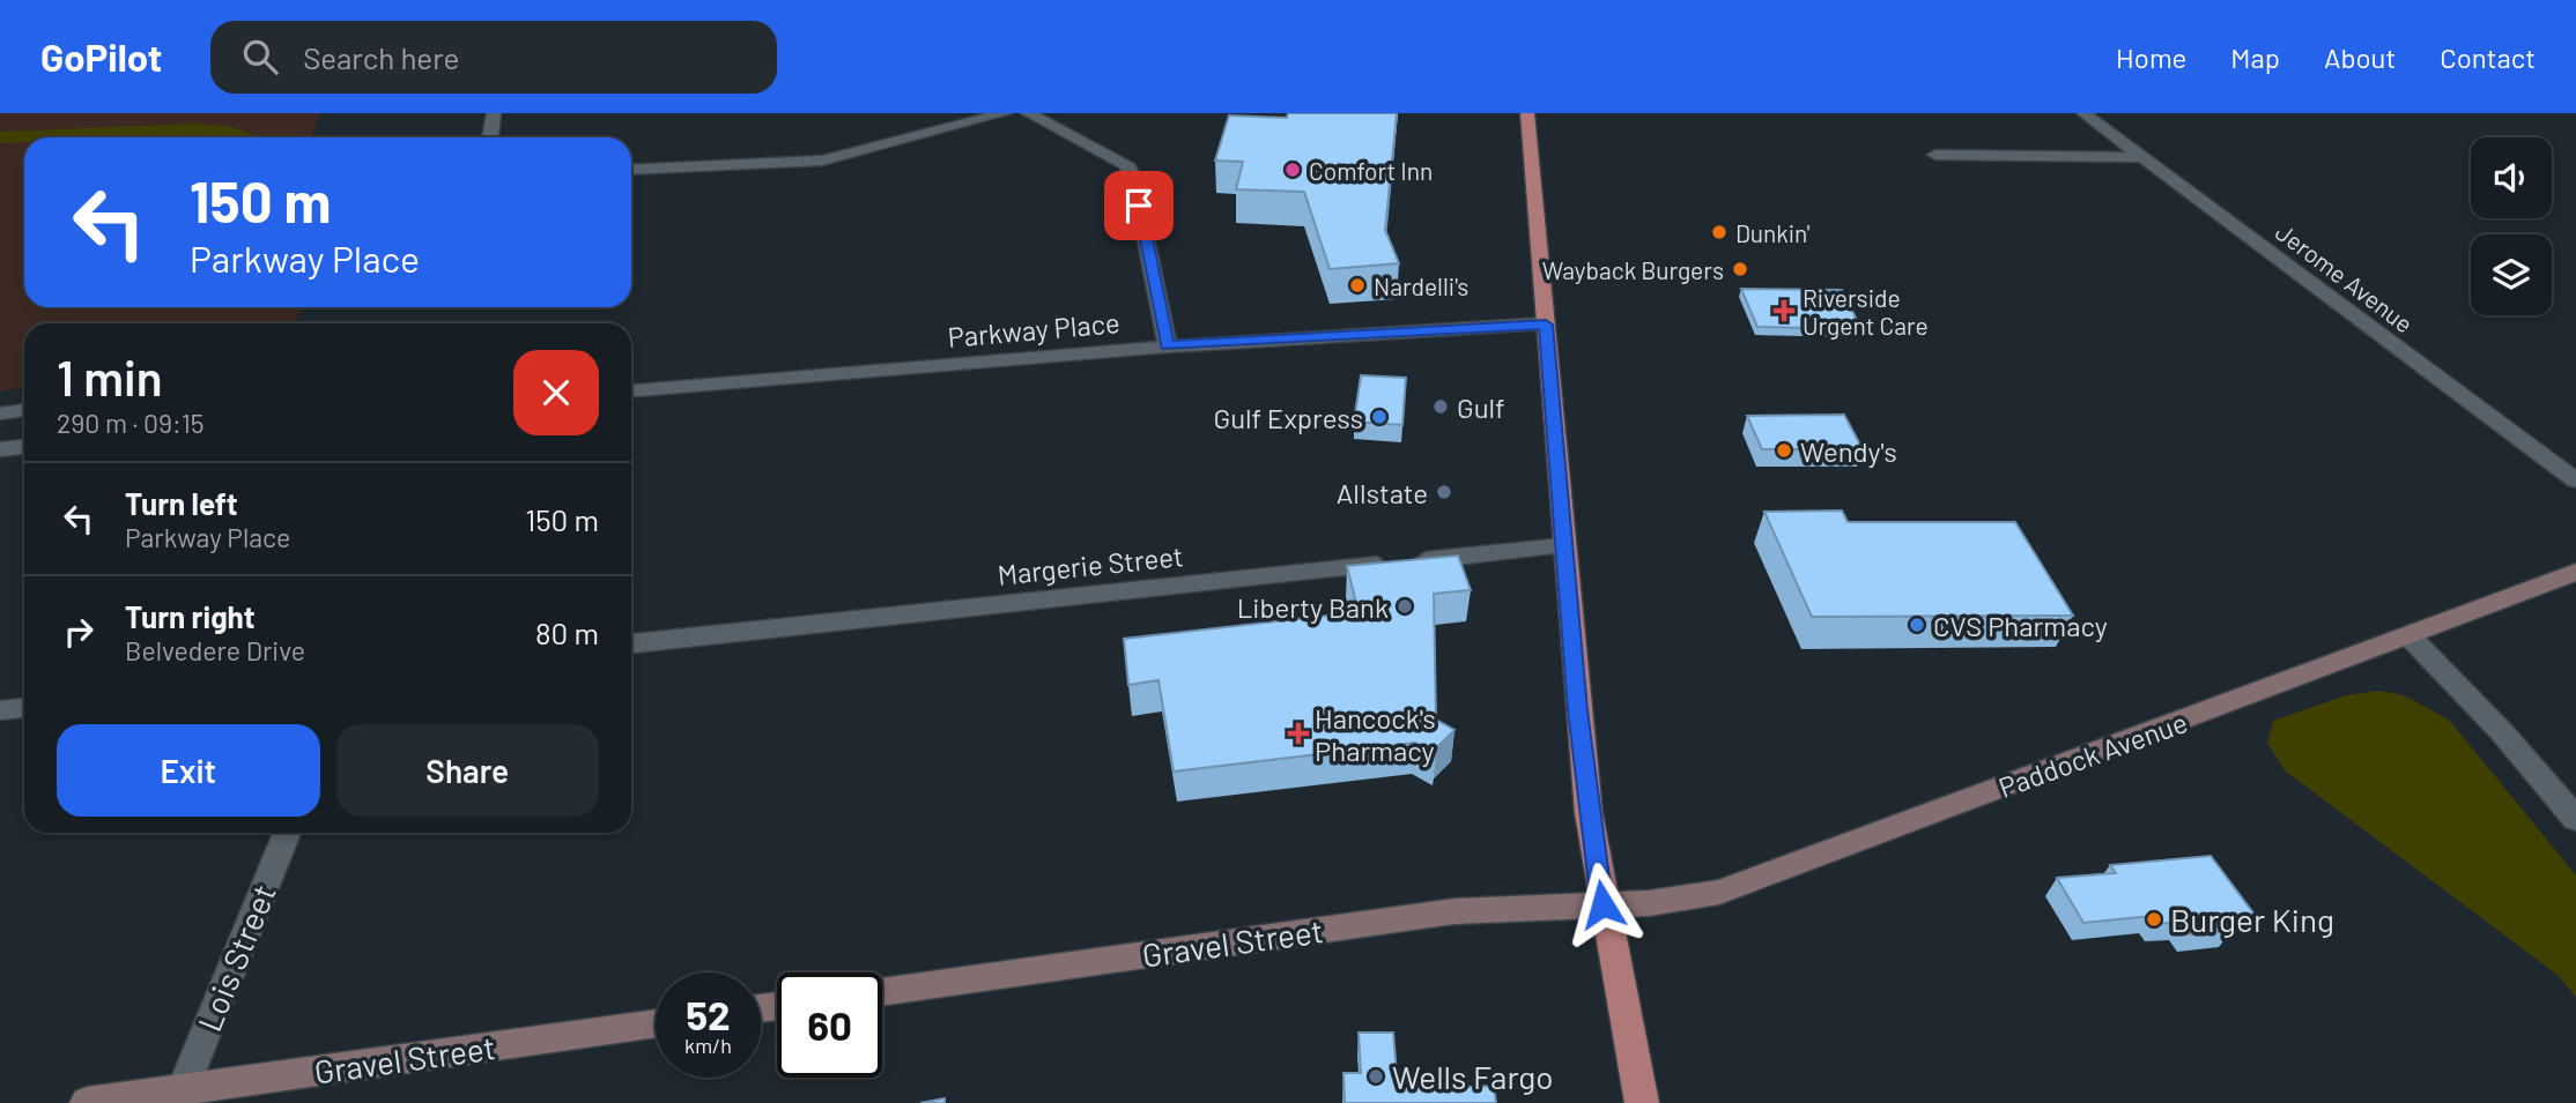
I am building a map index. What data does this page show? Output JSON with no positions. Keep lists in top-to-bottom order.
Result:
{
  "streets": {
    "main road": ["Paddock Avenue", "Gravel Street"],
    "street": [
      "Jerome Avenue",
      "Parkway Place",
      "Margerie Street",
      "Lois Street"
    ]
  },
  "crossings": [
    ["Paddock Avenue", "Gravel Street"],
    ["Gravel Street", "Lois Street"]
  ],
  "places": {
    "other": [
      "Comfort Inn",
      "Dunkin'",
      "Wayback Burgers",
      "Nardelli's",
      "Gulf",
      "Gulf Express",
      "Wendy's",
      "Allstate",
      "Liberty Bank",
      "CVS Pharmacy",
      "Burger King",
      "Wells Fargo"
    ],
    "health": ["Riverside Urgent Care", "Hancock's Pharmacy"]
  },
  "page": {
    "header": "GoPilot",
    "search": "Search here",
    "nav": [
      "Home",
      "Map",
      "About",
      "Contact"
    ],
    "turn": ["150 m", "Parkway Place"],
    "heading": ["1 min", "290 m · 09:15"],
    "list": [
      {
        "name": "Turn left",
        "note": "Parkway Place",
        "value": "150 m"
      },
      {
        "name": "Turn right",
        "note": "Belvedere Drive",
        "value": "80 m"
      }
    ],
    "buttons": ["Exit", "Share"],
    "speed": "52 km/h",
    "limit": "60"
  }
}
